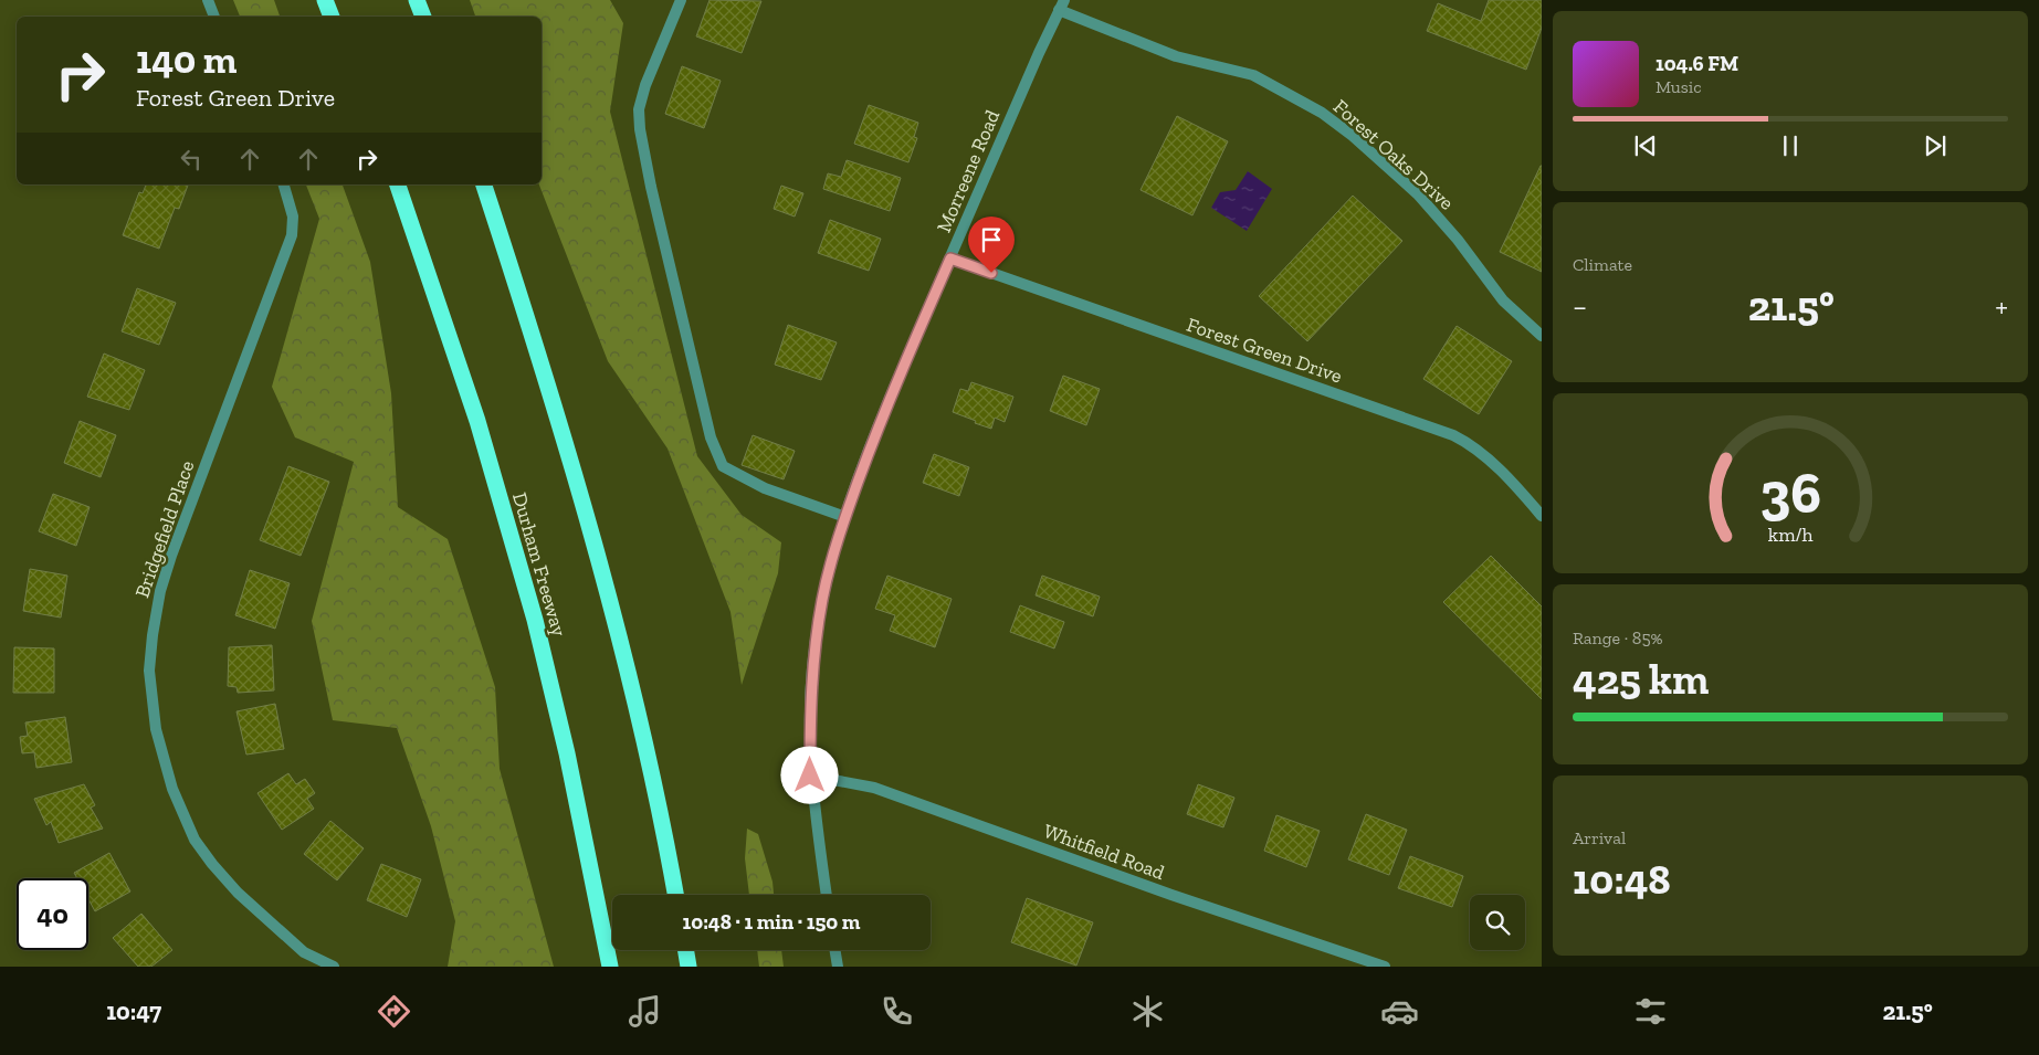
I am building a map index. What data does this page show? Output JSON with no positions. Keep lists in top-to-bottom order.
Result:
{
  "streets": {
    "highway": ["Durham Freeway"],
    "street": [
      "Forest Oaks Drive",
      "Morreene Road",
      "Forest Green Drive",
      "Bridgefield Place",
      "Whitfield Road"
    ]
  },
  "crossings": [
    ["Forest Oaks Drive", "Morreene Road"],
    ["Morreene Road", "Forest Green Drive"],
    ["Morreene Road", "Whitfield Road"]
  ],
  "page": {
    "turn": ["140 m", "Forest Green Drive"],
    "song": ["104.6 FM", "Music"],
    "tile": [
      "Climate",
      ["Range · 85%", "425 km"],
      ["Arrival", "10:48"]
    ],
    "heat": ["−", "21.5°", "+"],
    "limit": "40",
    "trip": "10:48 · 1 min · 150 m",
    "tabs": ["10:47", "21.5°"],
    "gauge": ["36", "km/h"]
  }
}
